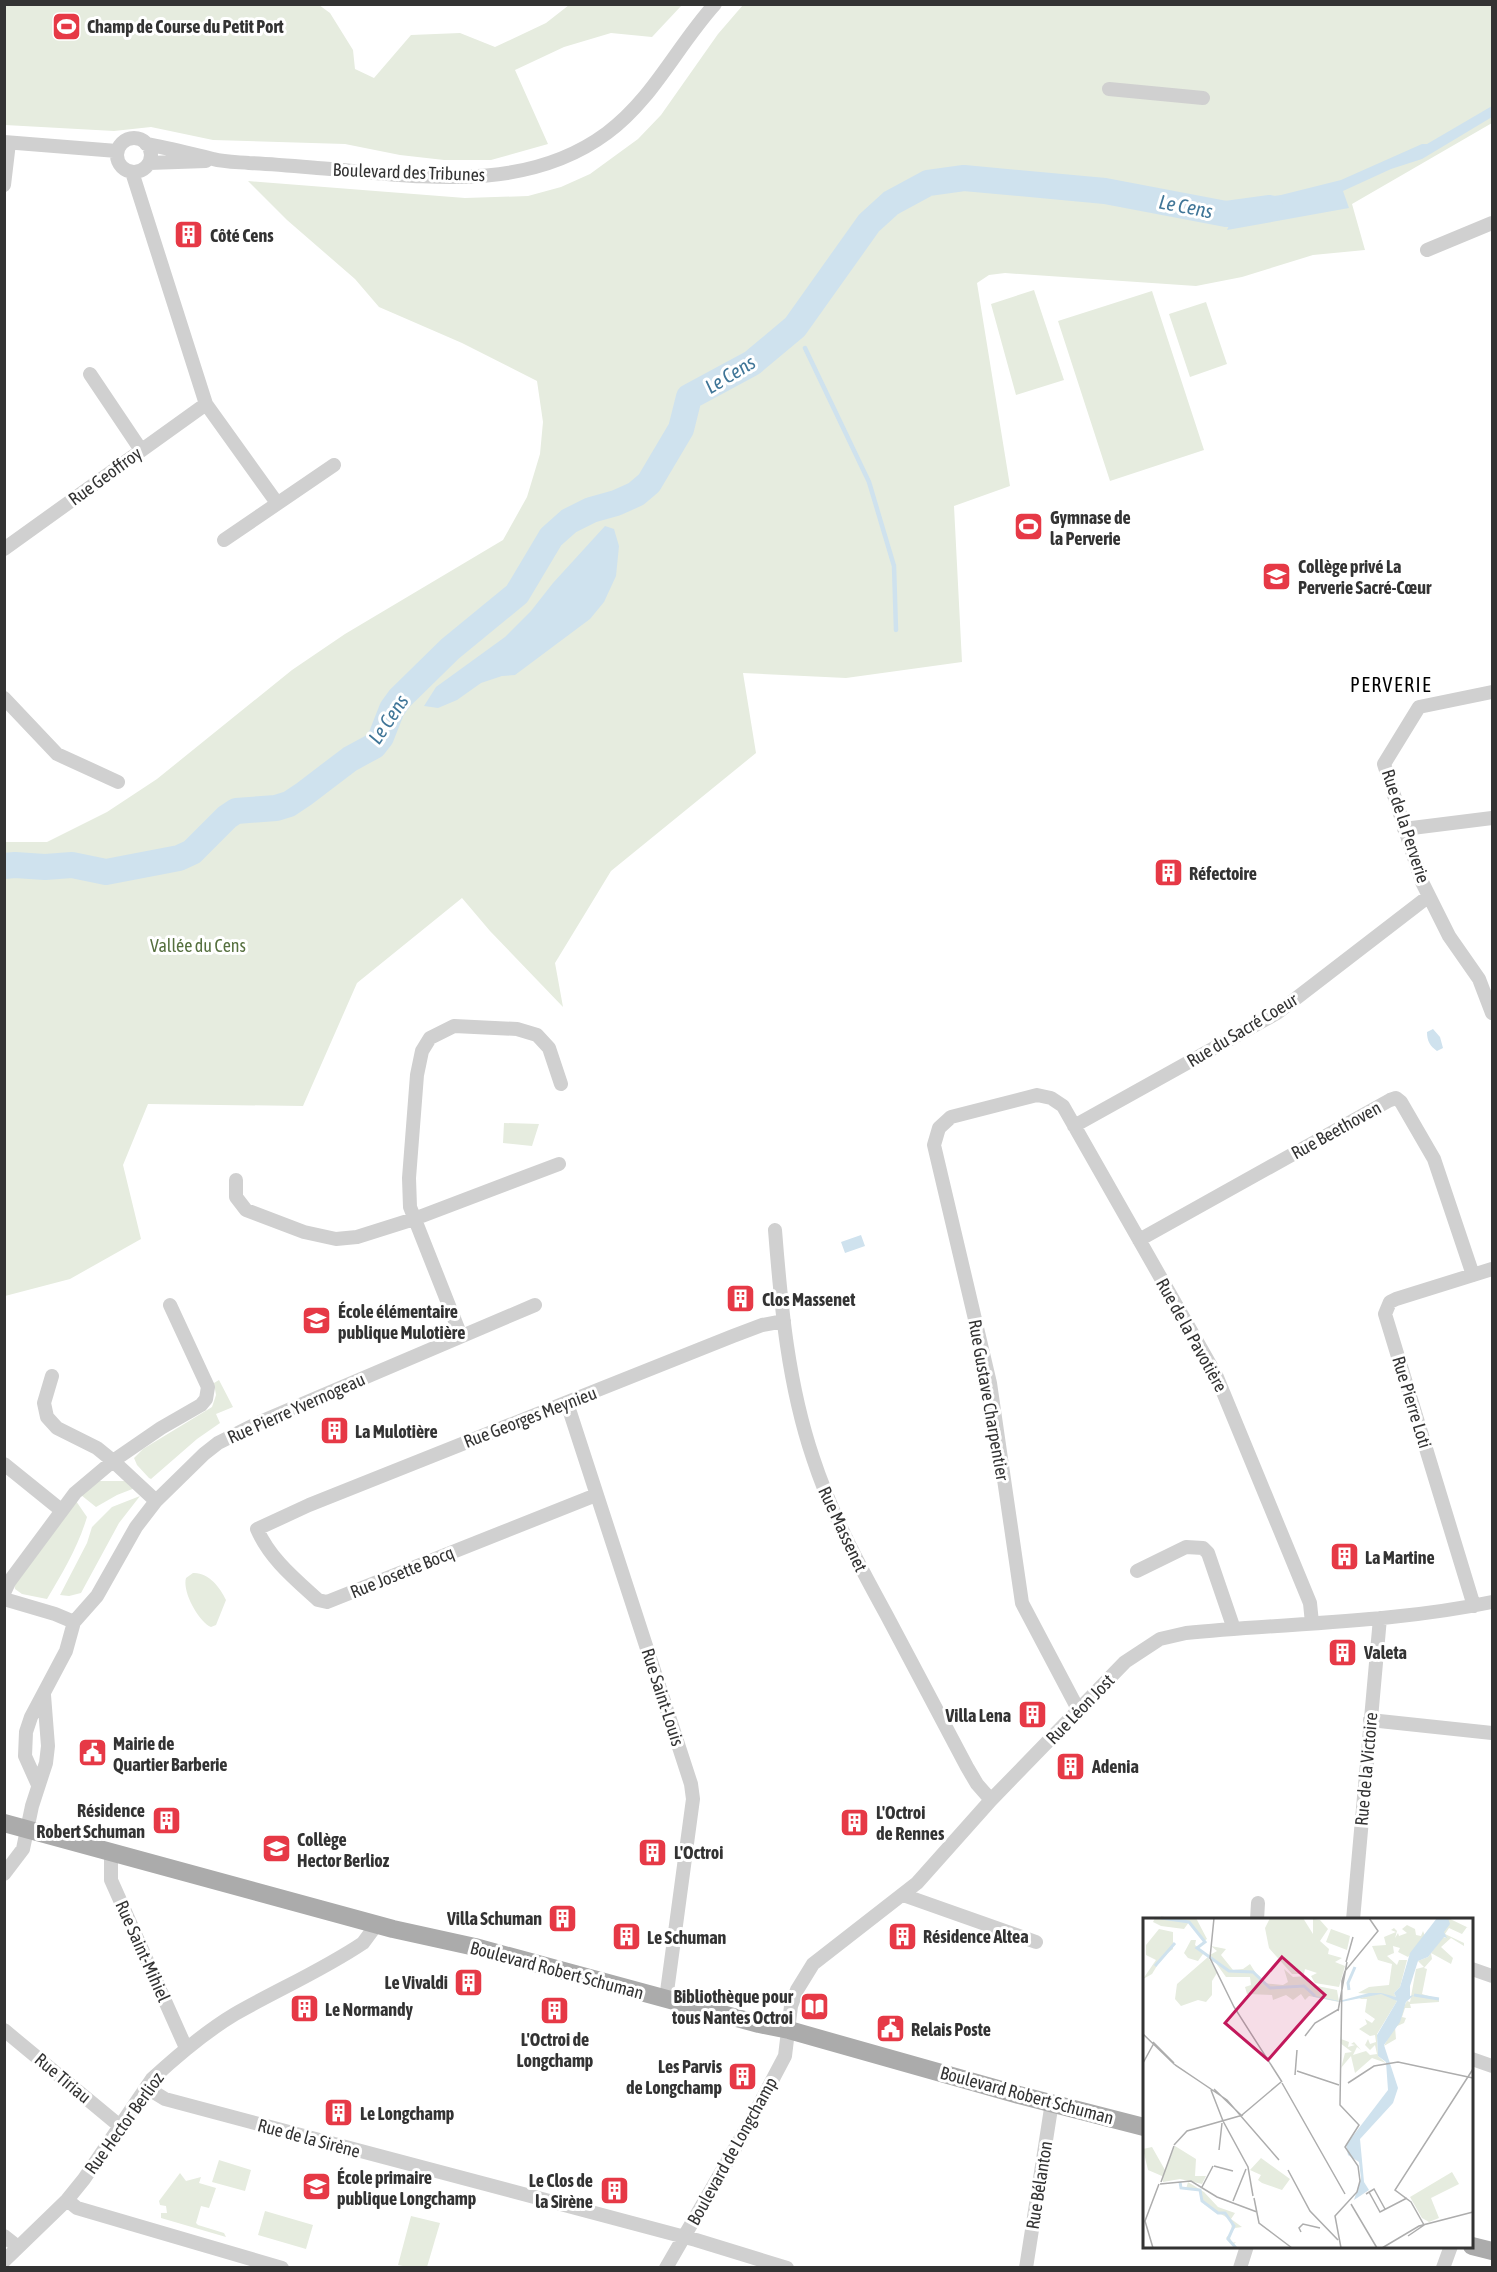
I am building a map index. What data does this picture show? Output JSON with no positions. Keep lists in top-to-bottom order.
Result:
{
  "streets": {
    "main road": ["Boulevard Robert Schuman"],
    "street": [
      "Boulevard des Tribunes",
      "Rue Geoffroy",
      "Rue de la Perverie",
      "Rue du Sacré Coeur",
      "Rue Beethoven",
      "Rue de la Pavotière",
      "Rue Gustave Charpentier",
      "Rue Pierre Loti",
      "Rue Pierre Yvernogeau",
      "Rue Georges Meynieu",
      "Rue Massenet",
      "Rue Josette Bocq",
      "Rue Saint-Louis",
      "Rue Léon Jost",
      "Rue de la Victoire",
      "Rue Saint-Mihiel",
      "Rue Tiriau",
      "Rue Hector Berlioz",
      "Rue de la Sirène",
      "Boulevard de Longchamp",
      "Rue Bélanton"
    ]
  },
  "crossings": [
    ["Rue de la Perverie", "Rue du Sacré Coeur"],
    ["Rue du Sacré Coeur", "Rue de la Pavotière"],
    ["Rue Beethoven", "Rue de la Pavotière"],
    ["Rue Beethoven", "Rue Pierre Loti"],
    ["Rue de la Pavotière", "Rue Gustave Charpentier"],
    ["Rue de la Pavotière", "Rue Léon Jost"],
    ["Rue Gustave Charpentier", "Rue Léon Jost"],
    ["Rue Pierre Loti", "Rue Léon Jost"],
    ["Rue Georges Meynieu", "Rue Massenet"],
    ["Rue Georges Meynieu", "Rue Josette Bocq"],
    ["Rue Georges Meynieu", "Rue Saint-Louis"],
    ["Rue Massenet", "Rue Léon Jost"],
    ["Rue Josette Bocq", "Rue Saint-Louis"],
    ["Rue Saint-Louis", "Boulevard Robert Schuman"],
    ["Rue Léon Jost", "Rue de la Victoire"],
    ["Rue Léon Jost", "Boulevard Robert Schuman"],
    ["Rue Léon Jost", "Boulevard de Longchamp"],
    ["Rue Saint-Mihiel", "Boulevard Robert Schuman"],
    ["Rue Saint-Mihiel", "Rue Hector Berlioz"],
    ["Boulevard Robert Schuman", "Rue Hector Berlioz"],
    ["Boulevard Robert Schuman", "Boulevard de Longchamp"],
    ["Boulevard Robert Schuman", "Rue Bélanton"],
    ["Rue Tiriau", "Rue Hector Berlioz"],
    ["Rue Hector Berlioz", "Rue de la Sirène"],
    ["Rue de la Sirène", "Boulevard de Longchamp"]
  ],
  "districts": ["PERVERIE"],
  "water": ["Le Cens"],
  "parks": ["Vallée du Cens"],
  "places": {
    "sports": ["Champ de Course du Petit Port", "Gymnase de la Perverie"],
    "building": [
      "Côté Cens",
      "Réfectoire",
      "Clos Massenet",
      "La Mulotière",
      "La Martine",
      "Valeta",
      "Villa Lena",
      "Adenia",
      "Résidence Robert Schuman",
      "L'Octroi de Rennes",
      "L'Octroi",
      "Villa Schuman",
      "Résidence Altea",
      "Le Schuman",
      "Le Vivaldi",
      "Le Normandy",
      "L'Octroi de Longchamp",
      "Les Parvis de Longchamp",
      "Le Longchamp",
      "Le Clos de la Sirène"
    ],
    "school or university": [
      "Collège privé La Perverie Sacré-Cœur",
      "École élémentaire publique Mulotière",
      "Collège Hector Berlioz",
      "École primaire publique Longchamp"
    ],
    "public building": ["Mairie de Quartier Barberie", "Relais Poste"],
    "library": ["Bibliothèque pour tous Nantes Octroi"]
  }
}
